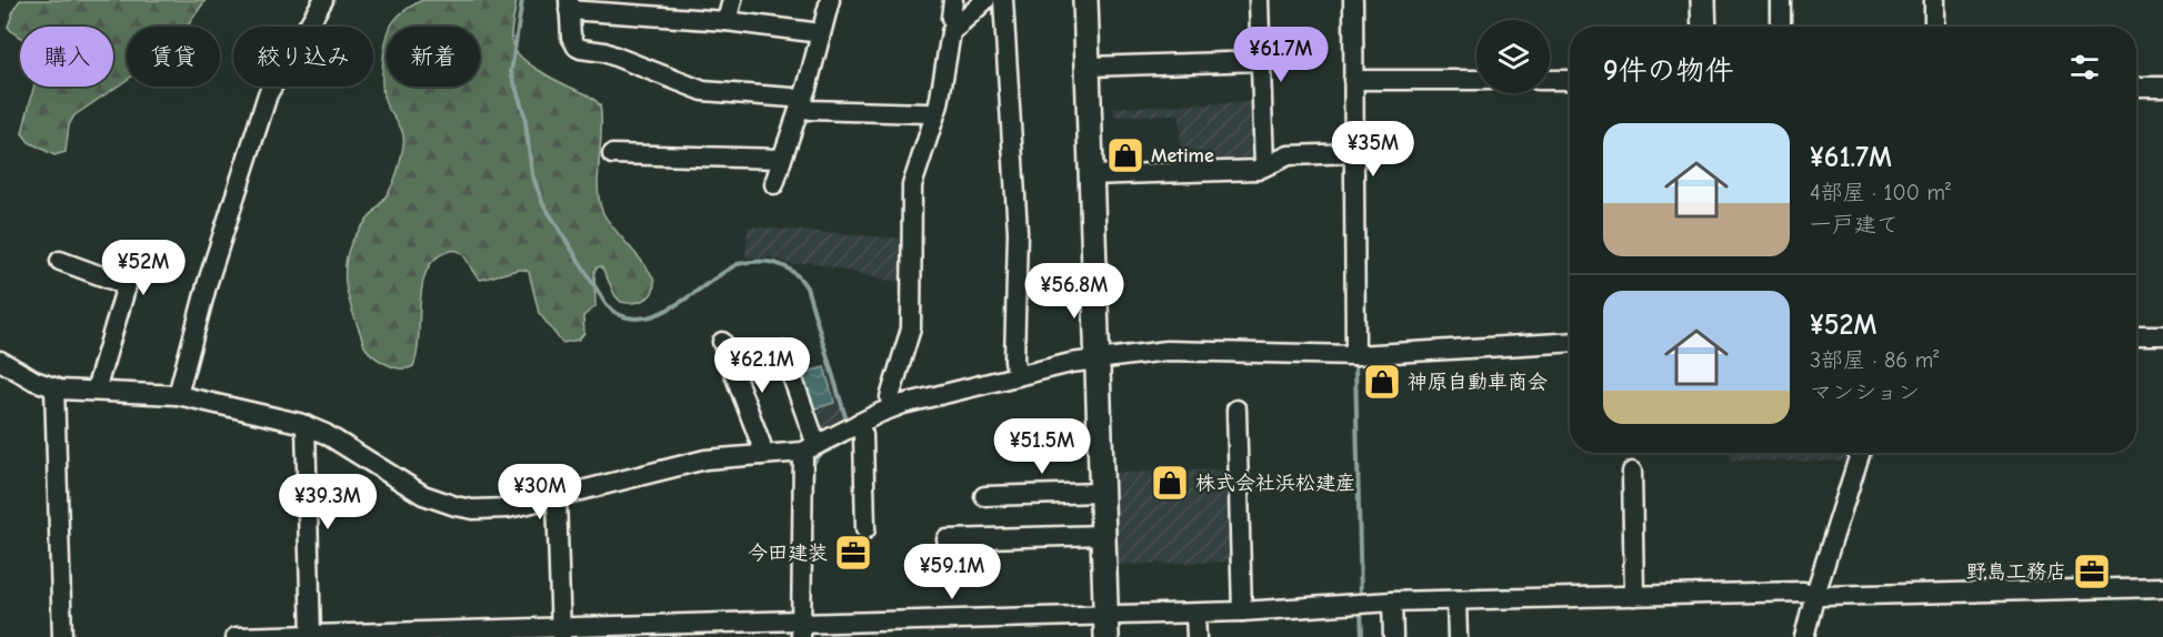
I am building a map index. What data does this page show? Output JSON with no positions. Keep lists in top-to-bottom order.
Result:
{
  "places": {
    "shop": ["Metime", "神原自動車商会", "株式会社浜松建産"],
    "office": ["今田建装", "野島工務店"]
  },
  "page": {
    "price": [
      "¥61.7M",
      "¥35M",
      "¥52M",
      "¥56.8M",
      "¥62.1M",
      "¥51.5M",
      "¥30M",
      "¥39.3M",
      "¥59.1M"
    ],
    "chip": [
      "購入",
      "賃貸",
      "絞り込み",
      "新着"
    ],
    "heading": "9件の物件",
    "list": [
      {
        "name": "¥61.7M",
        "note": "4部屋 · 100 m² · 一戸建て"
      },
      {
        "name": "¥52M",
        "note": "3部屋 · 86 m² · マンション"
      }
    ]
  }
}
